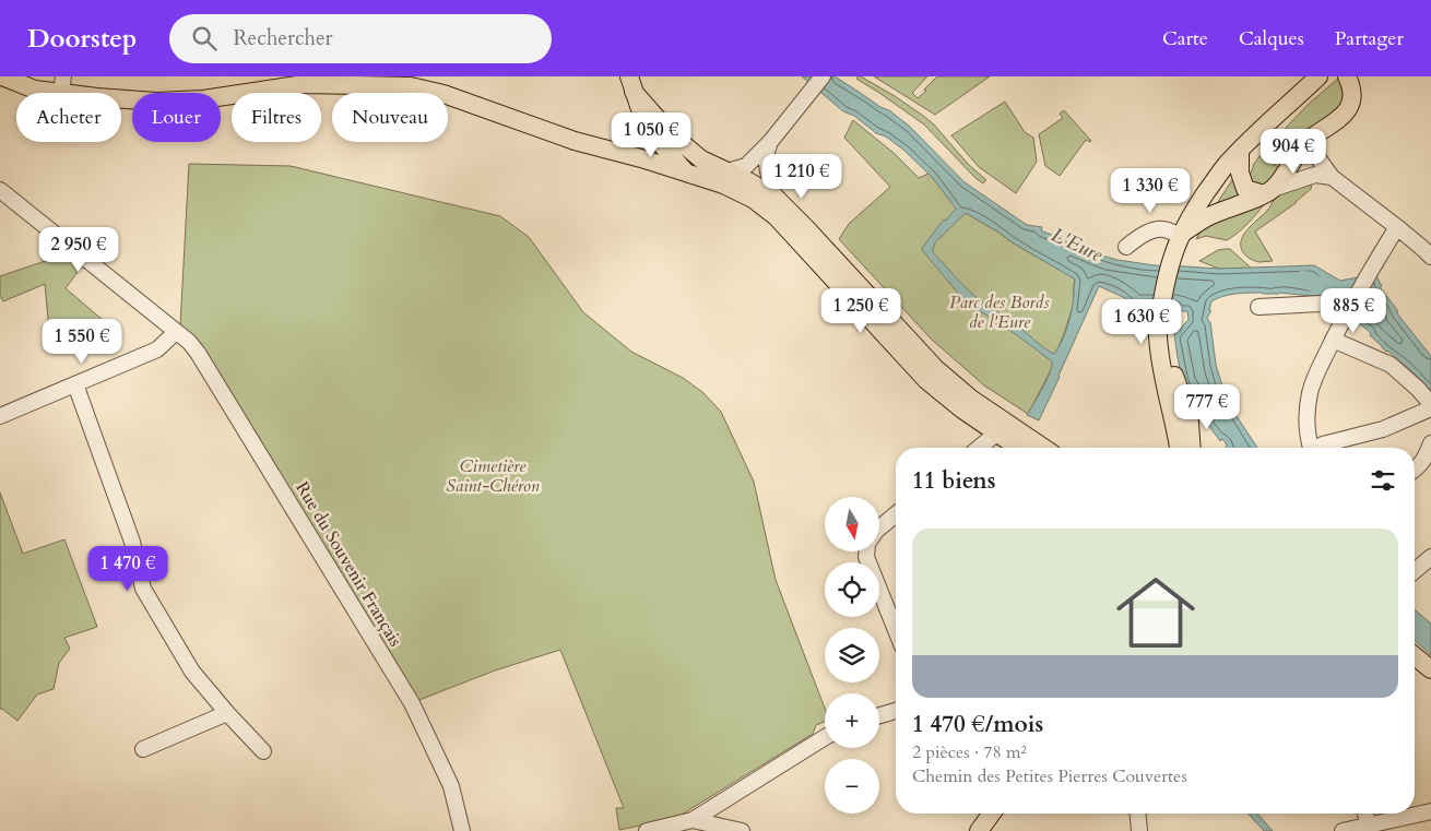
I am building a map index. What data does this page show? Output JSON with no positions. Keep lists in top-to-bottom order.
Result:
{
  "streets": {
    "street": ["Rue du Souvenir Français"]
  },
  "water": ["L'Eure"],
  "parks": ["Parc des Bords de l'Eure", "Cimetière Saint-Chéron"],
  "north": "bottom",
  "page": {
    "header": "Doorstep",
    "search": "Rechercher",
    "nav": ["Carte", "Calques", "Partager"],
    "chip": [
      "Acheter",
      "Louer",
      "Filtres",
      "Nouveau"
    ],
    "price": [
      "1 050 €",
      "904 €",
      "1 210 €",
      "1 330 €",
      "2 950 €",
      "1 250 €",
      "885 €",
      "1 630 €",
      "1 550 €",
      "777 €",
      "1 470 €"
    ],
    "heading": "11 biens",
    "map_buttons": ["+", "−"],
    "list": [
      {
        "name": "1 470 €/mois",
        "note": "2 pièces · 78 m² · Chemin des Petites Pierres Couvertes"
      }
    ]
  }
}
